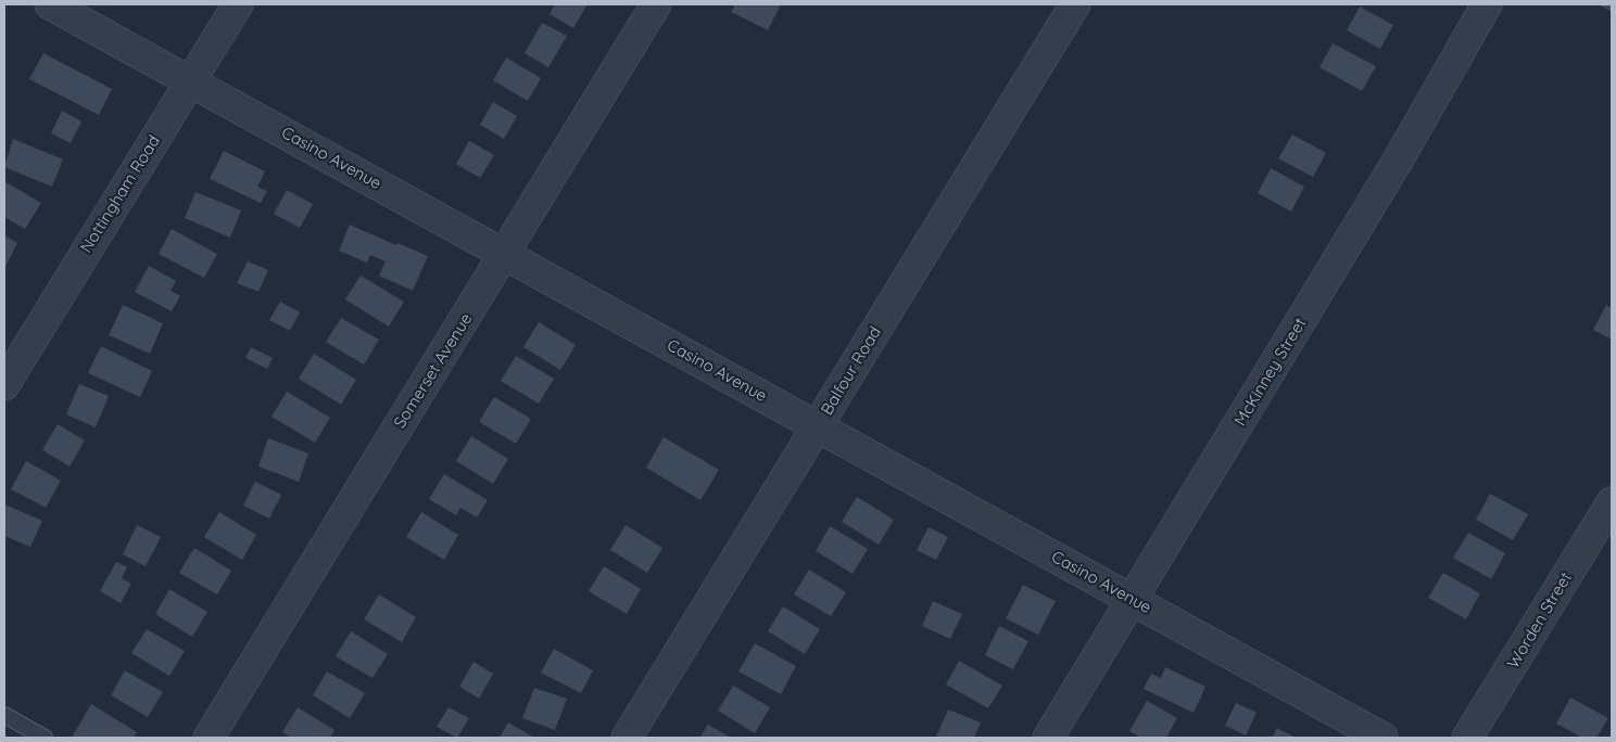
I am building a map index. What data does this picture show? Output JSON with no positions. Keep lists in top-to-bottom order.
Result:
{
  "streets": {
    "street": [
      "Casino Avenue",
      "Nottingham Road",
      "Somerset Avenue",
      "Balfour Road",
      "McKinney Street",
      "Worden Street"
    ]
  },
  "crossings": [
    ["Casino Avenue", "Nottingham Road"],
    ["Casino Avenue", "Somerset Avenue"],
    ["Casino Avenue", "Balfour Road"],
    ["Casino Avenue", "McKinney Street"]
  ]
}
